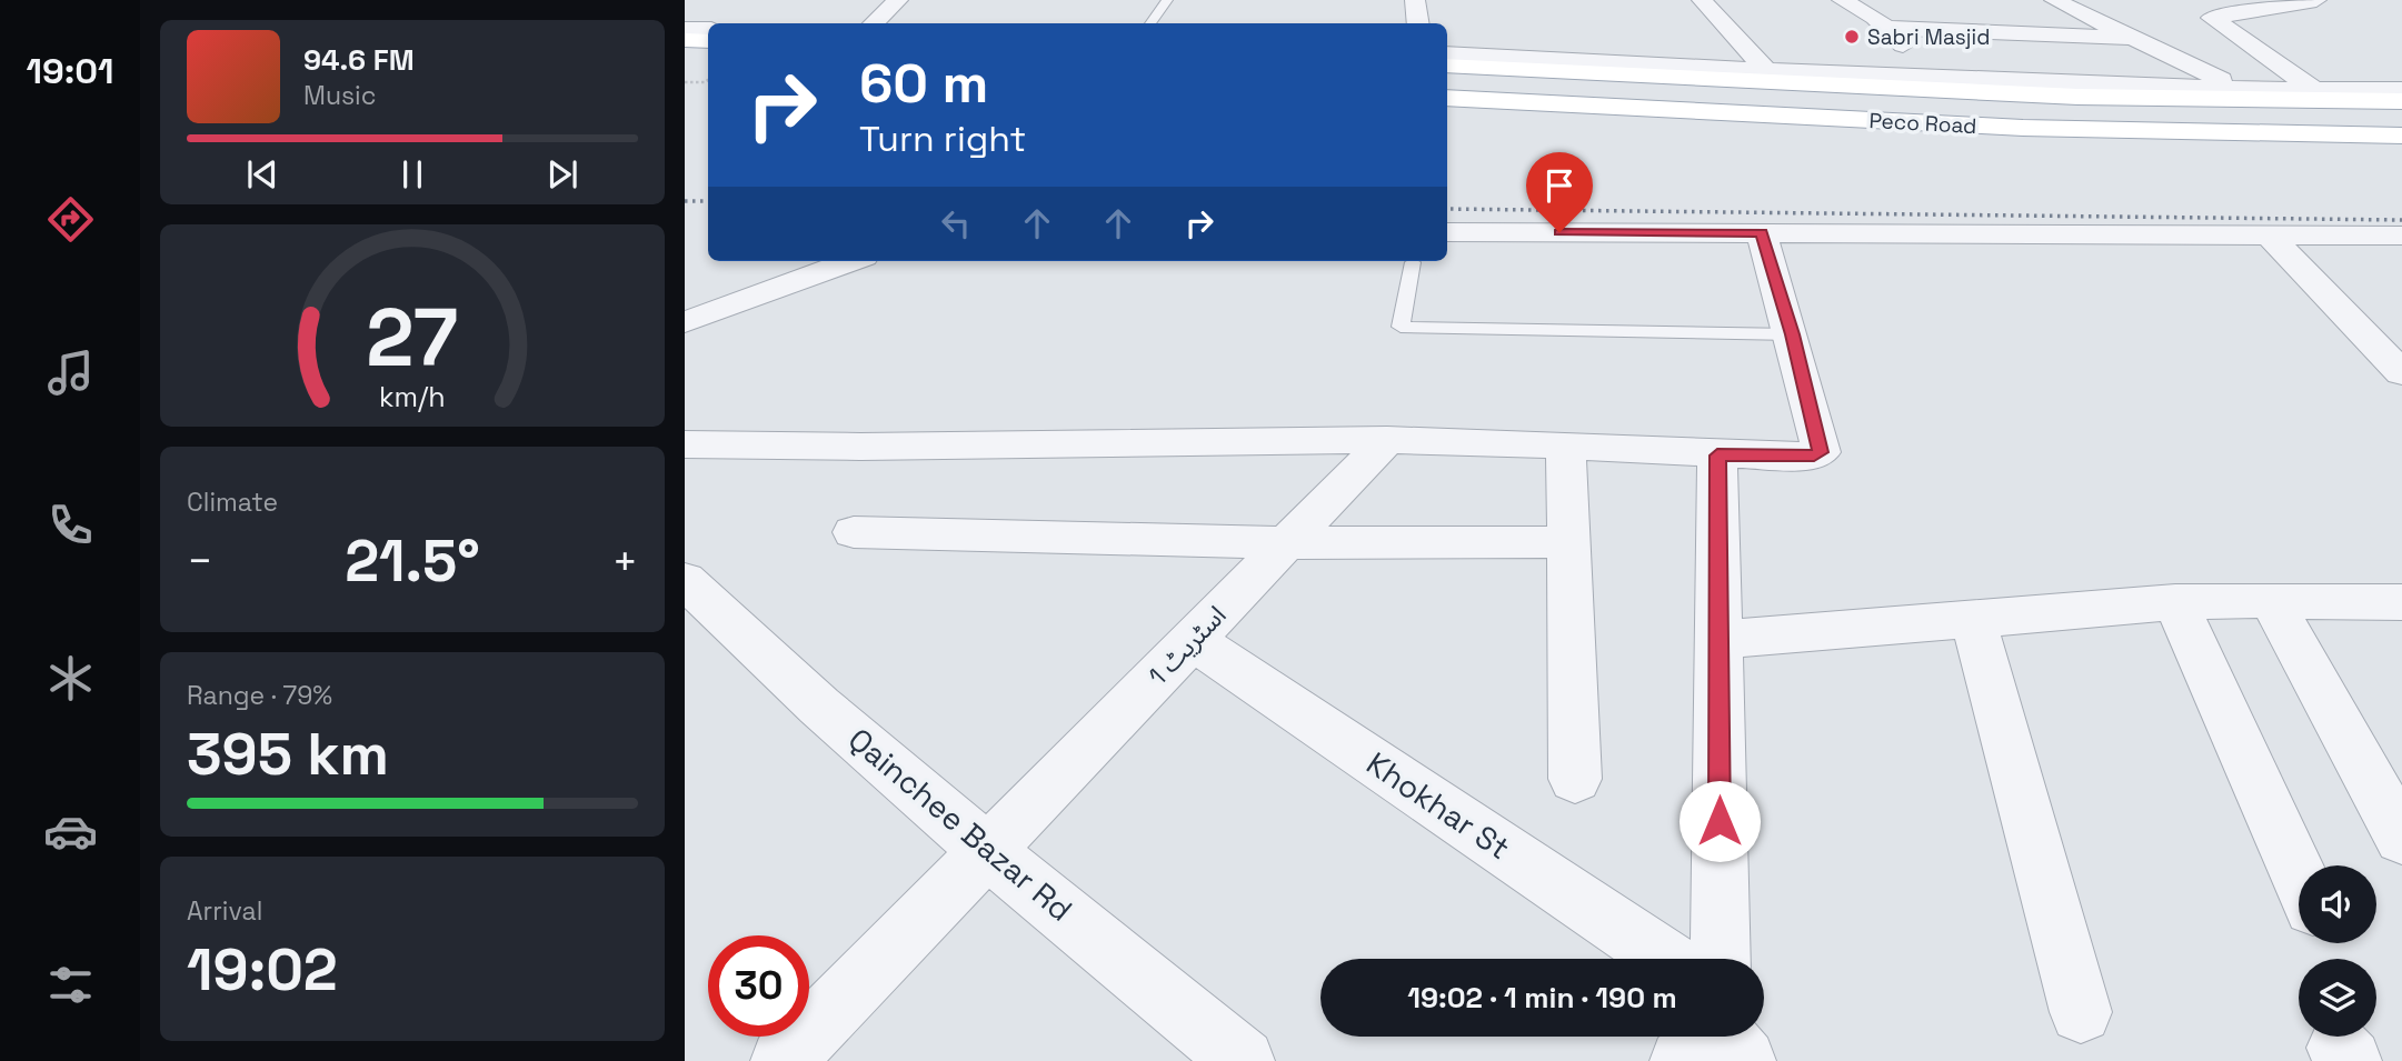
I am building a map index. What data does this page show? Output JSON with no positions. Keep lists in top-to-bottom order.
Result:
{
  "streets": {
    "main road": ["Peco Road"],
    "street": ["اسٹریٹ 1", "Khokhar St", "Qainchee Bazar Rd"]
  },
  "crossings": [
    ["اسٹریٹ 1", "Khokhar St"],
    ["اسٹریٹ 1", "Qainchee Bazar Rd"]
  ],
  "places": ["Sabri Masjid"],
  "page": {
    "tabs": "19:01",
    "turn": ["60 m", "Turn right"],
    "song": ["94.6 FM", "Music"],
    "tile": [
      "Climate",
      ["Range · 79%", "395 km"],
      ["Arrival", "19:02"]
    ],
    "heat": ["−", "21.5°", "+"],
    "limit": "30",
    "trip": "19:02 · 1 min · 190 m",
    "gauge": ["27", "km/h"]
  }
}
